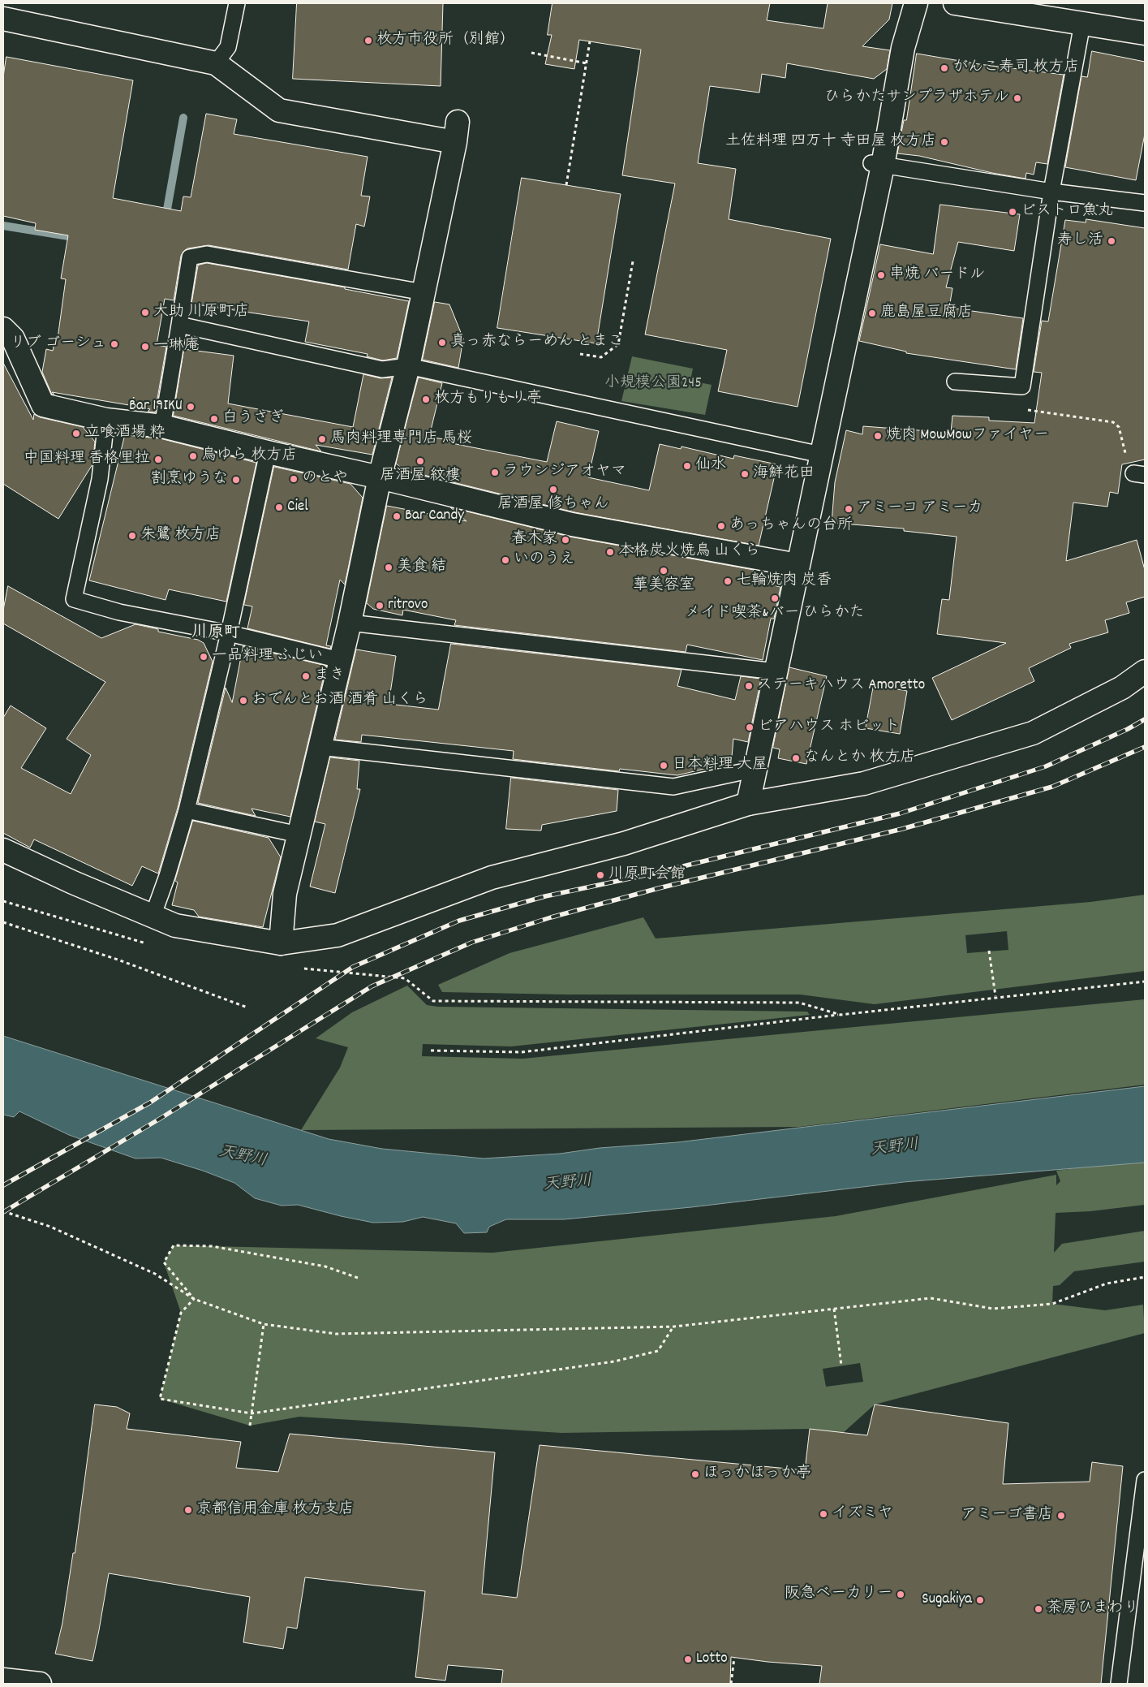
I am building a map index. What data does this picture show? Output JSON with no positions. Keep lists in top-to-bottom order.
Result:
{
  "districts": ["川原町"],
  "water": ["天野川"],
  "parks": ["小規模公園245"],
  "places": [
    "枚方市役所（別館）",
    "がんこ寿司 枚方店",
    "ひらかたサンプラザホテル",
    "土佐料理 四万十 寺田屋 枚方店",
    "ビストロ魚丸",
    "寿し活",
    "串焼 バードル",
    "大助 川原町店",
    "鹿島屋豆腐店",
    "真っ赤ならーめん とまこ",
    "リブ ゴーシュ",
    "一琳庵",
    "枚方もりもり亭",
    "Bar 19IKU",
    "白うさぎ",
    "立喰酒場 粋",
    "焼肉 MowMowファイヤー",
    "馬肉料理専門店 馬桜",
    "鳥ゆら 枚方店",
    "中国料理 香格里拉",
    "居酒屋 紋樓",
    "仙水",
    "ラウンジアオヤマ",
    "海鮮花田",
    "のとや",
    "割烹ゆうな",
    "居酒屋 修ちゃん",
    "Ciel",
    "アミーコ アミーカ",
    "Bar Candy",
    "あっちゃんの台所",
    "朱鷺 枚方店",
    "春木家",
    "本格炭火焼鳥 山くら",
    "いのうえ",
    "美食 結",
    "華美容室",
    "七輪焼肉 炭香",
    "メイド喫茶&バー ひらかた",
    "ritrovo",
    "一品料理 ふじい",
    "まき",
    "ステーキハウス Amoretto",
    "おでんとお酒 酒肴 山くら",
    "ビアハウス ホビット",
    "なんとか 枚方店",
    "日本料理 大屋",
    "川原町会館",
    "ほっかほっか亭",
    "京都信用金庫 枚方支店",
    "イズミヤ",
    "アミーゴ書店",
    "阪急ベーカリー",
    "Sugakiya",
    "茶房ひまわり",
    "Lotto"
  ]
}
